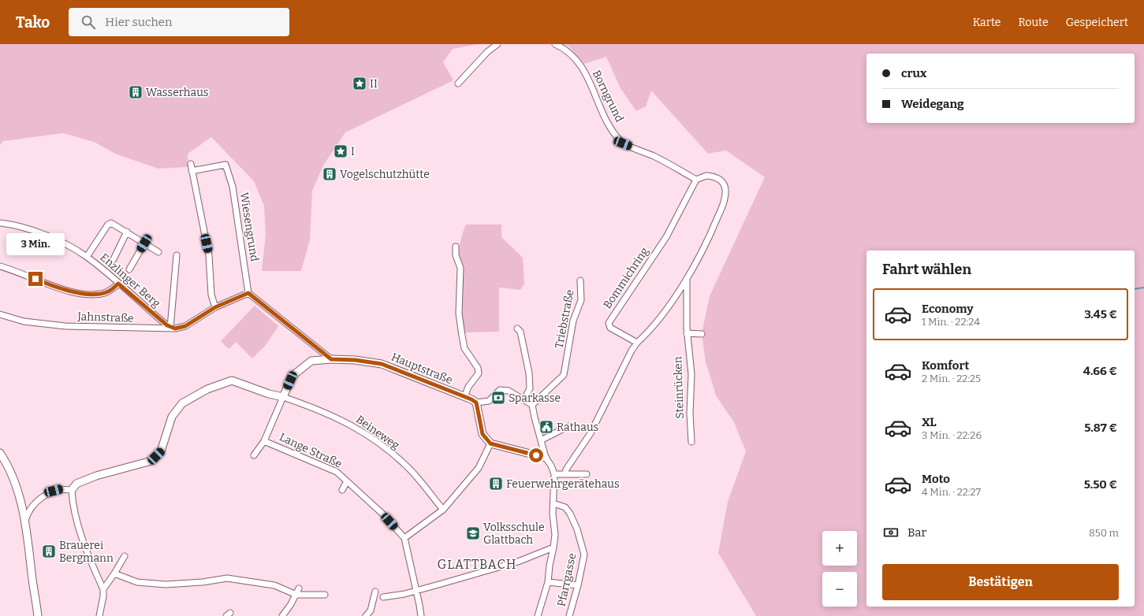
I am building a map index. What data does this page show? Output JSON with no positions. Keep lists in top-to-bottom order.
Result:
{
  "streets": {
    "street": [
      "Borngrund",
      "Wiesengrund",
      "Bommichring",
      "Enzlinger Berg",
      "Jahnstraße",
      "Triebstraße",
      "Hauptstraße",
      "Steinrücken",
      "Beineweg",
      "Lange Straße",
      "Pfarrgasse"
    ]
  },
  "crossings": [
    ["Borngrund", "Bommichring"],
    ["Wiesengrund", "Jahnstraße"],
    ["Enzlinger Berg", "Jahnstraße"],
    ["Hauptstraße", "Beineweg"]
  ],
  "districts": ["GLATTBACH"],
  "places": {
    "place": ["II", "I"],
    "building": [
      "Wasserhaus",
      "Vogelschutzhütte",
      "Feuerwehrgerätehaus",
      "Brauerei Bergmann"
    ],
    "bank": ["Sparkasse"],
    "public building": ["Rathaus"],
    "school or university": ["Volksschule Glattbach"]
  },
  "page": {
    "header": "Tako",
    "search": "Hier suchen",
    "nav": ["Karte", "Route", "Gespeichert"],
    "banner": ["crux", "Weidegang"],
    "bubble": "3 Min.",
    "heading": "Fahrt wählen",
    "list": [
      {
        "name": "Economy",
        "note": "1 Min. · 22:24",
        "value": "3.45 €"
      },
      {
        "name": "Komfort",
        "note": "2 Min. · 22:25",
        "value": "4.66 €"
      },
      {
        "name": "XL",
        "note": "3 Min. · 22:26",
        "value": "5.87 €"
      },
      {
        "name": "Moto",
        "note": "4 Min. · 22:27",
        "value": "5.50 €"
      }
    ],
    "pay": ["Bar", "850 m"],
    "map_buttons": ["+", "−"],
    "buttons": "Bestätigen"
  }
}
